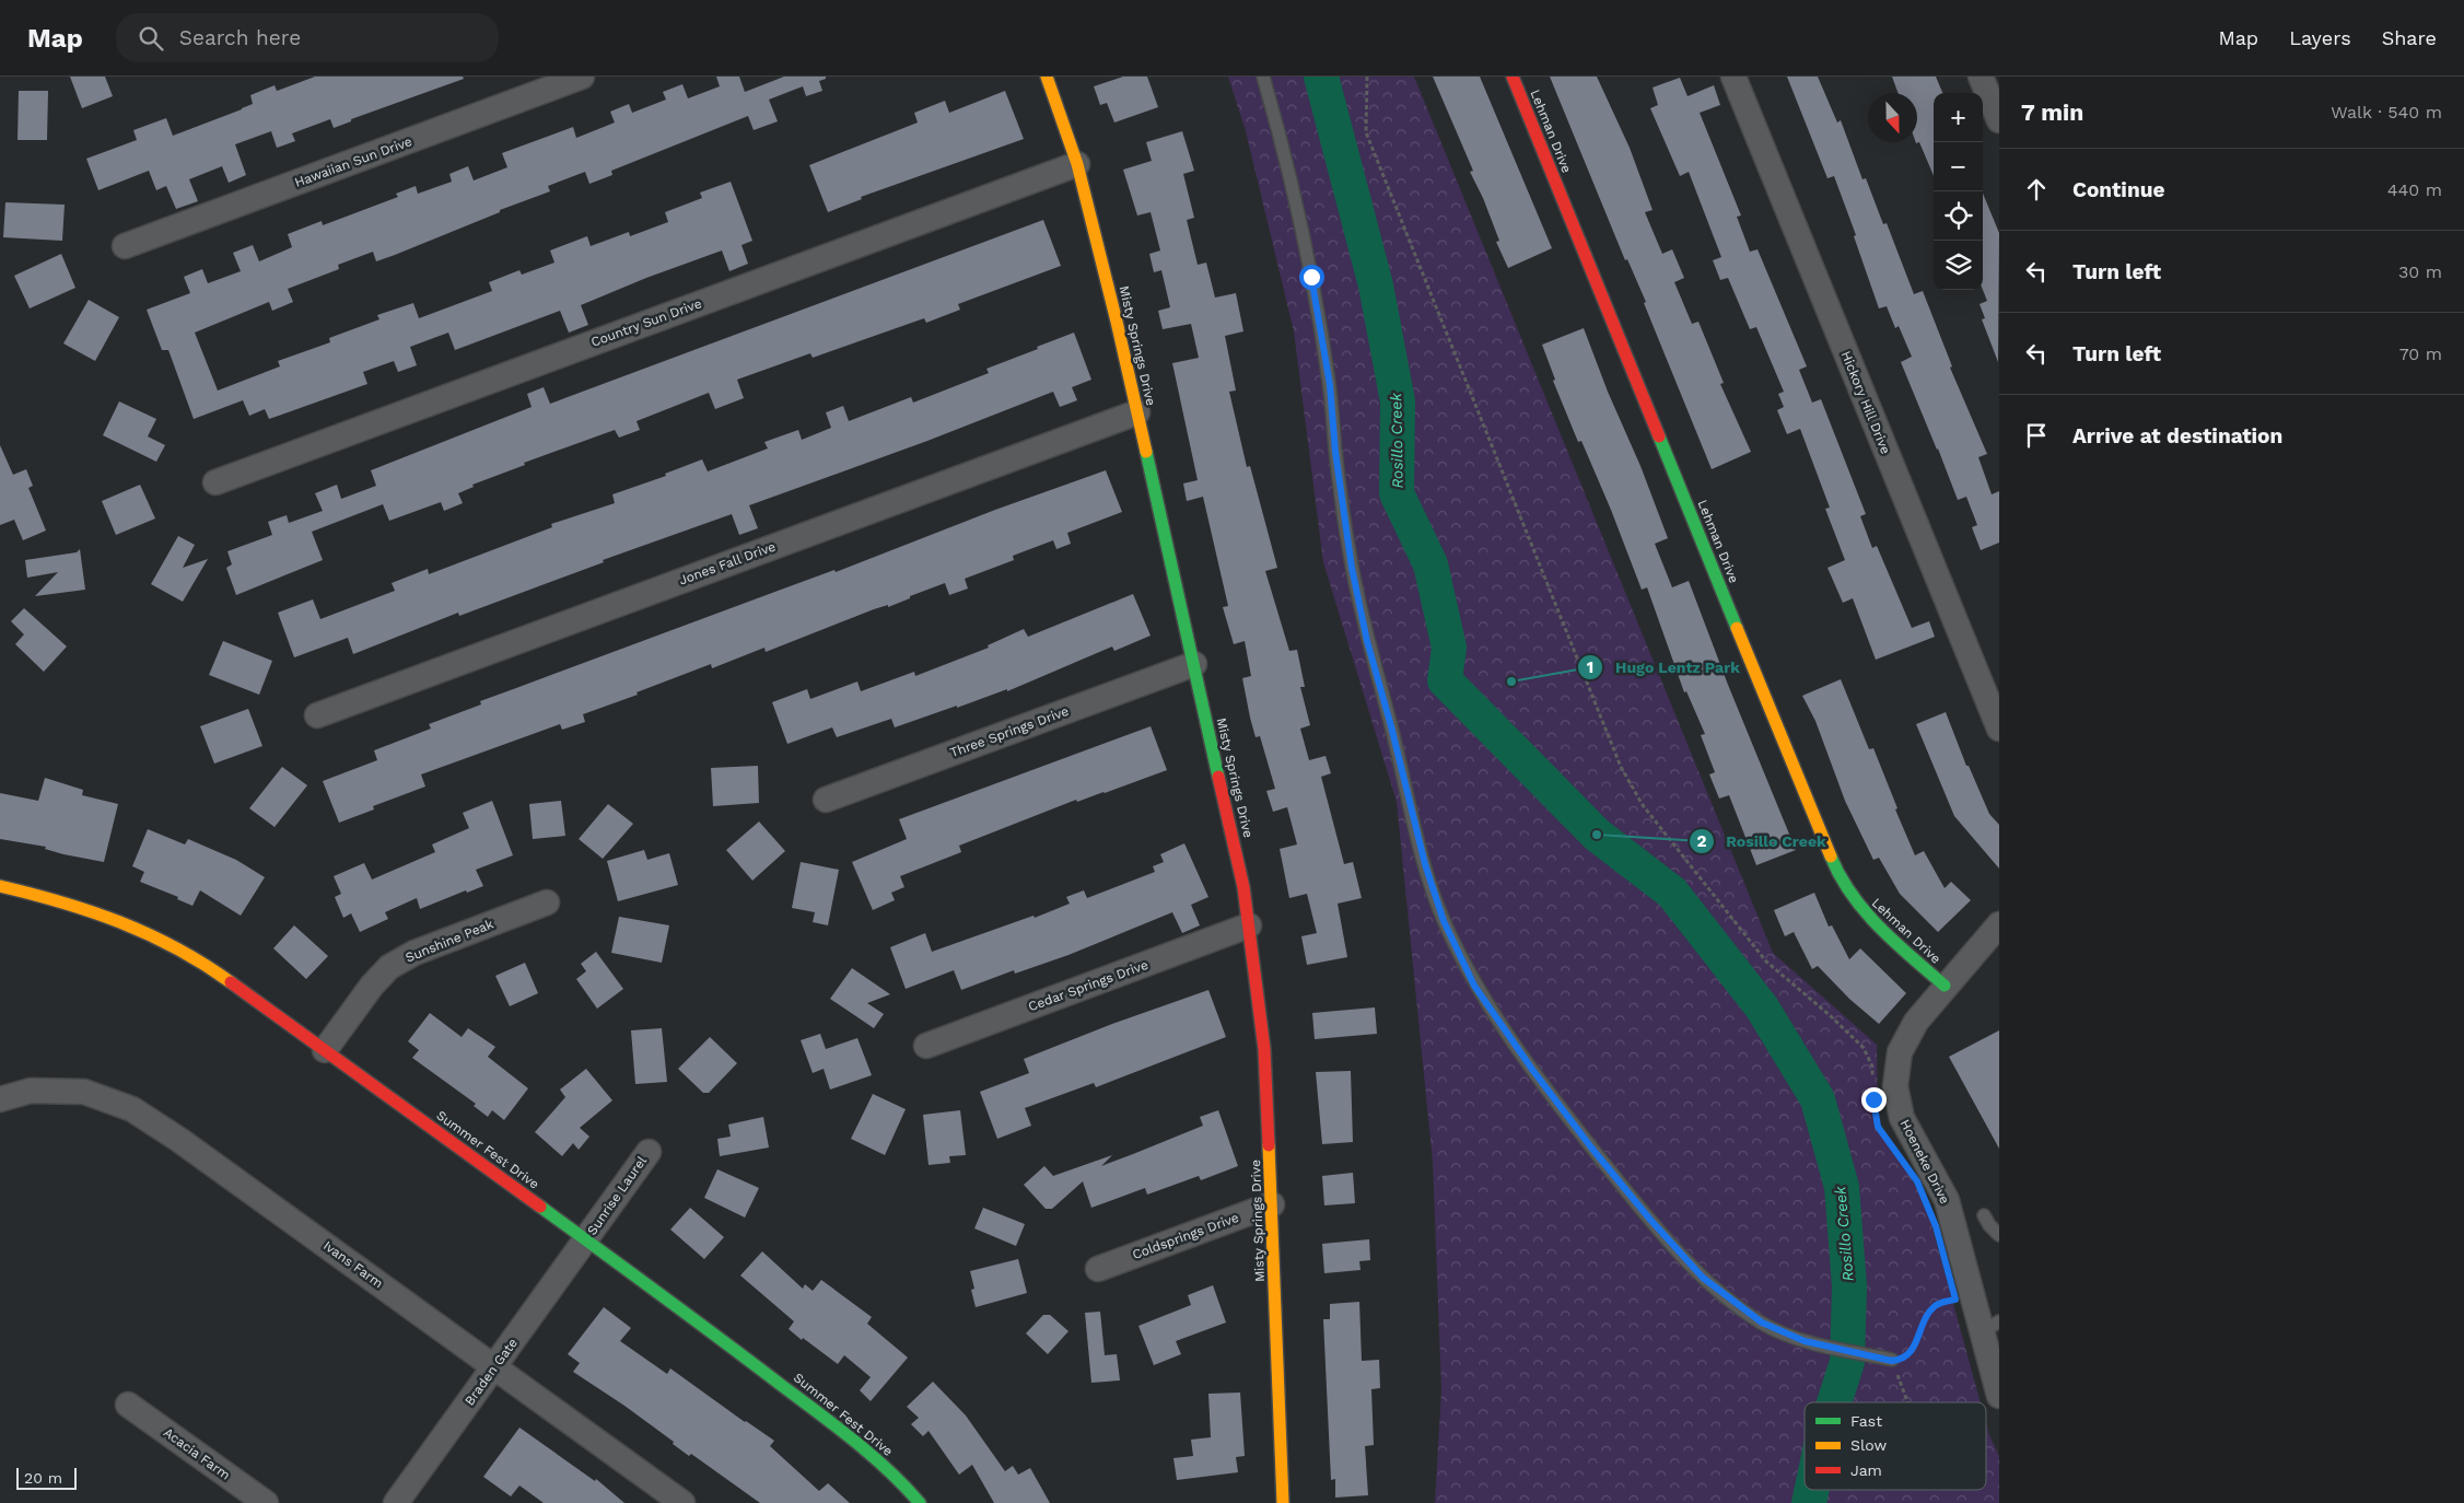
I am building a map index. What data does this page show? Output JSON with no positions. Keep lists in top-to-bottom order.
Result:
{
  "streets": {
    "street": [
      "Lehman Drive",
      "Hawaiian Sun Drive",
      "Country Sun Drive",
      "Misty Springs Drive",
      "Hickory Hill Drive",
      "Jones Fall Drive",
      "Three Springs Drive",
      "Sunshine Peak",
      "Cedar Springs Drive",
      "Summer Fest Drive",
      "Hoeneke Drive",
      "Sunrise Laurel",
      "Coldsprings Drive",
      "Ivans Farm",
      "Braden Gate",
      "Acacia Farm"
    ]
  },
  "crossings": [
    ["Lehman Drive", "Hoeneke Drive"],
    ["Country Sun Drive", "Misty Springs Drive"],
    ["Misty Springs Drive", "Jones Fall Drive"],
    ["Misty Springs Drive", "Three Springs Drive"],
    ["Misty Springs Drive", "Cedar Springs Drive"],
    ["Misty Springs Drive", "Coldsprings Drive"],
    ["Sunshine Peak", "Summer Fest Drive"],
    ["Summer Fest Drive", "Sunrise Laurel"],
    ["Summer Fest Drive", "Braden Gate"],
    ["Sunrise Laurel", "Braden Gate"],
    ["Ivans Farm", "Braden Gate"]
  ],
  "water": ["Rosillo Creek"],
  "places": ["Hugo Lentz Park", "Rosillo Creek"],
  "legend": ["Fast", "Slow", "Jam"],
  "scale_bar": "20 m",
  "north": "bottom",
  "page": {
    "header": "Map",
    "search": "Search here",
    "nav": ["Map", "Layers", "Share"],
    "heading": ["7 min", "Walk · 540 m"],
    "map_buttons": ["+", "−"],
    "list": [
      ["Continue", "440 m"],
      ["Turn left", "30 m"],
      ["Turn left", "70 m"],
      "Arrive at destination"
    ],
    "scale": "20 m"
  }
}
